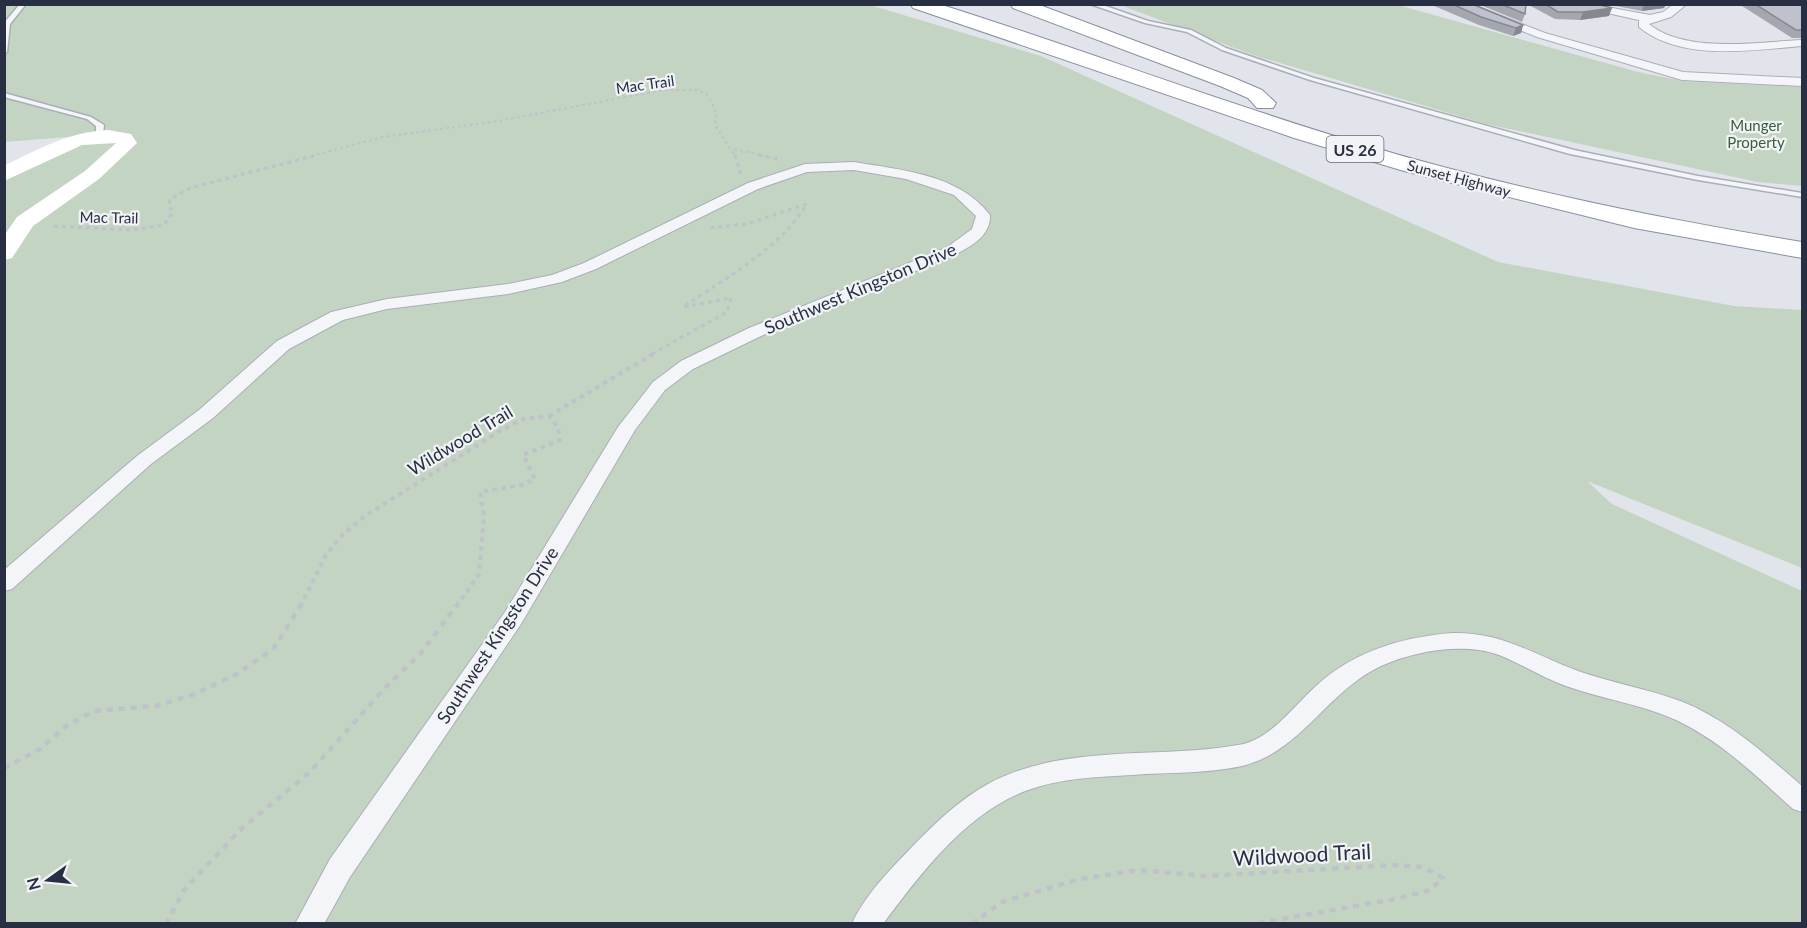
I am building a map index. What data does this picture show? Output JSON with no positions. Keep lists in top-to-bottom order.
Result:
{
  "streets": {
    "highway": ["US 26", "Sunset Highway"],
    "street": ["Southwest Kingston Drive"],
    "path": ["Mac Trail", "Wildwood Trail"]
  },
  "parks": ["Munger Property"],
  "north": "left"
}
